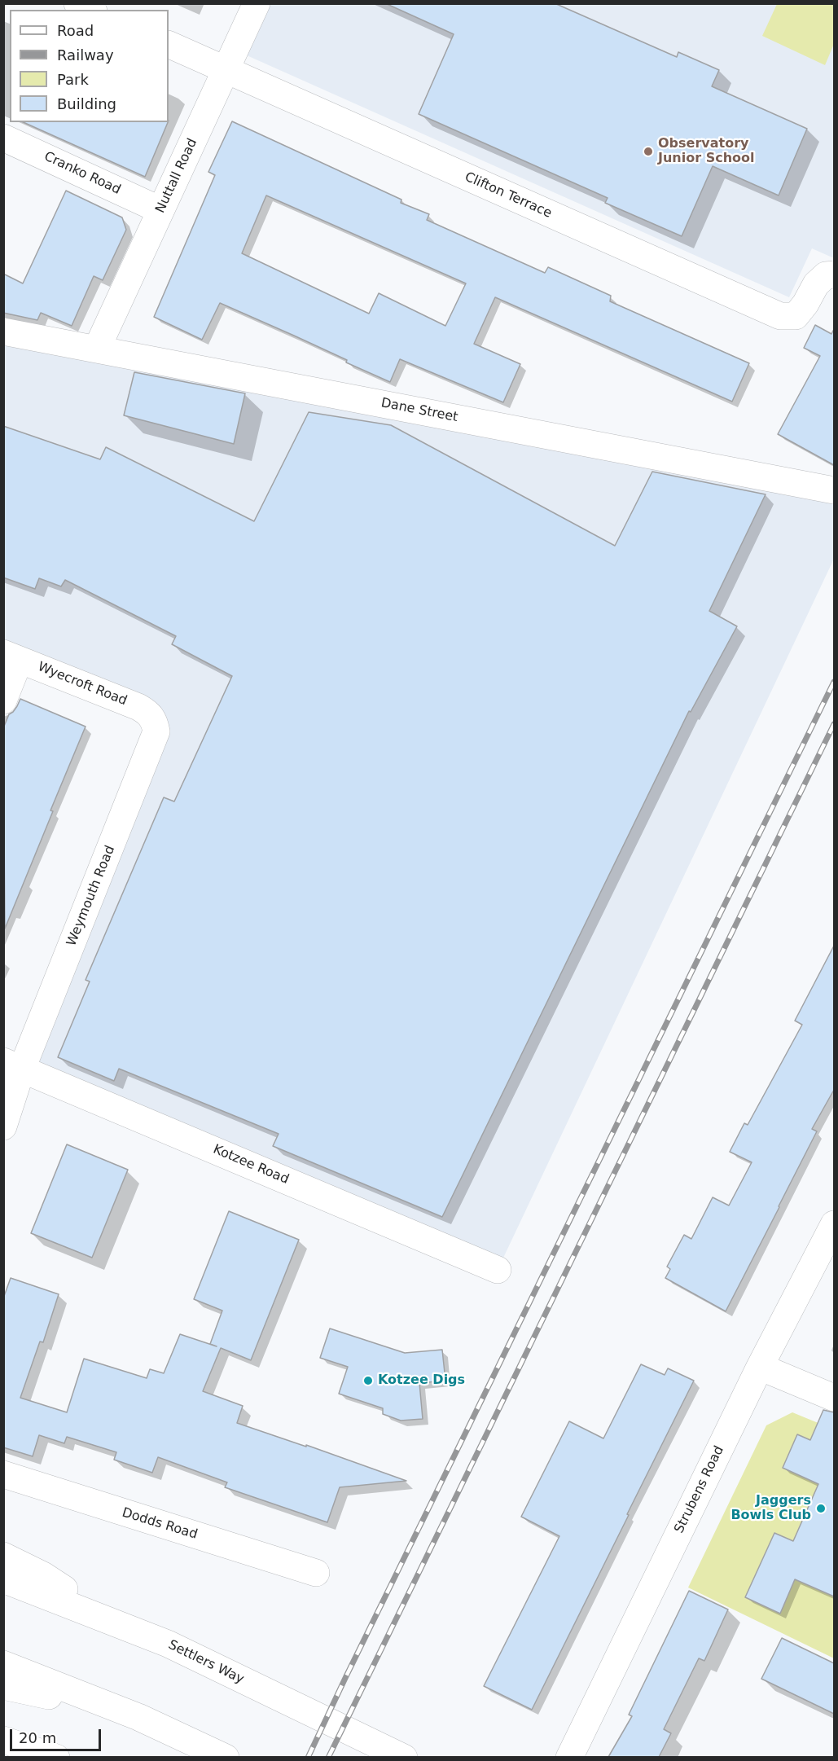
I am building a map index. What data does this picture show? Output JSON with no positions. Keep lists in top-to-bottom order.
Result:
{
  "streets": {
    "main road": [
      "Cranko Road",
      "Nuttall Road",
      "Clifton Terrace",
      "Dane Street",
      "Wyecroft Road",
      "Weymouth Road",
      "Kotzee Road",
      "Strubens Road",
      "Dodds Road",
      "Settlers Way"
    ]
  },
  "crossings": [
    ["Cranko Road", "Nuttall Road"],
    ["Nuttall Road", "Clifton Terrace"],
    ["Nuttall Road", "Dane Street"],
    ["Wyecroft Road", "Weymouth Road"],
    ["Weymouth Road", "Kotzee Road"]
  ],
  "places": ["Observatory Junior School", "Kotzee Digs", "Jaggers Bowls Club"],
  "legend": [
    "Road",
    "Railway",
    "Park",
    "Building"
  ],
  "scale_bar": "20 m"
}
